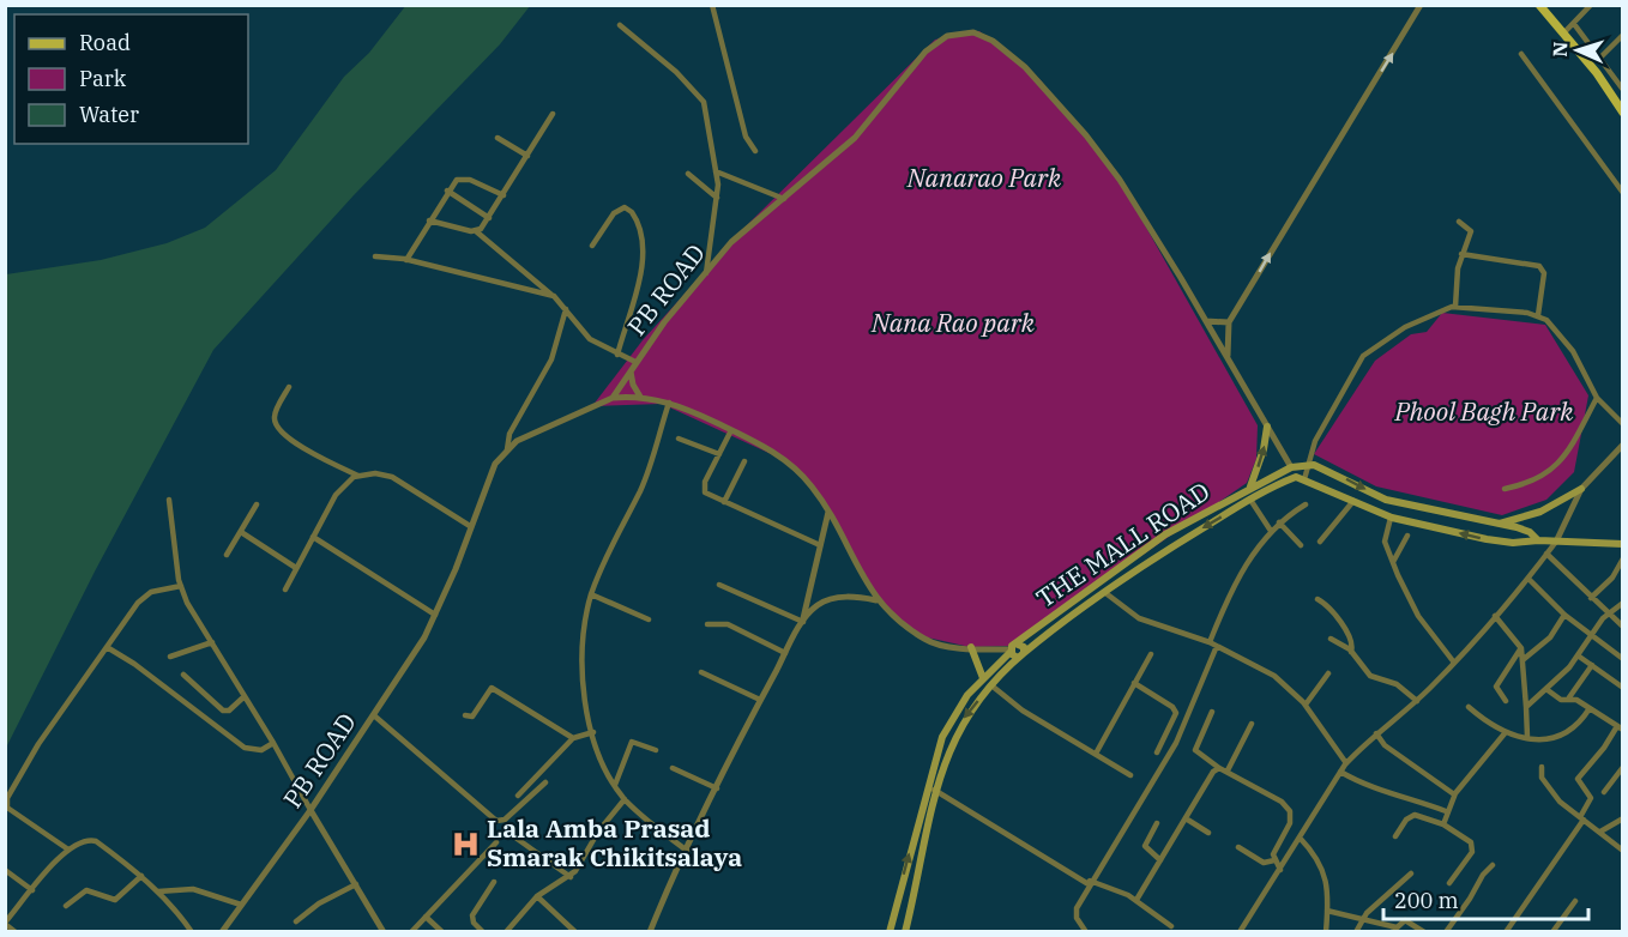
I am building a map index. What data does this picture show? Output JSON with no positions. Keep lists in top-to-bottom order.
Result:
{
  "streets": {
    "main road": ["THE MALL ROAD"],
    "street": ["PB ROAD"]
  },
  "crossings": [
    ["PB ROAD", "THE MALL ROAD"]
  ],
  "parks": ["Nanarao Park", "Nana Rao park", "Phool Bagh Park"],
  "places": {
    "hospital": ["Lala Amba Prasad Smarak Chikitsalaya"]
  },
  "legend": ["Road", "Park", "Water"],
  "scale_bar": "200 m",
  "north": "left"
}
